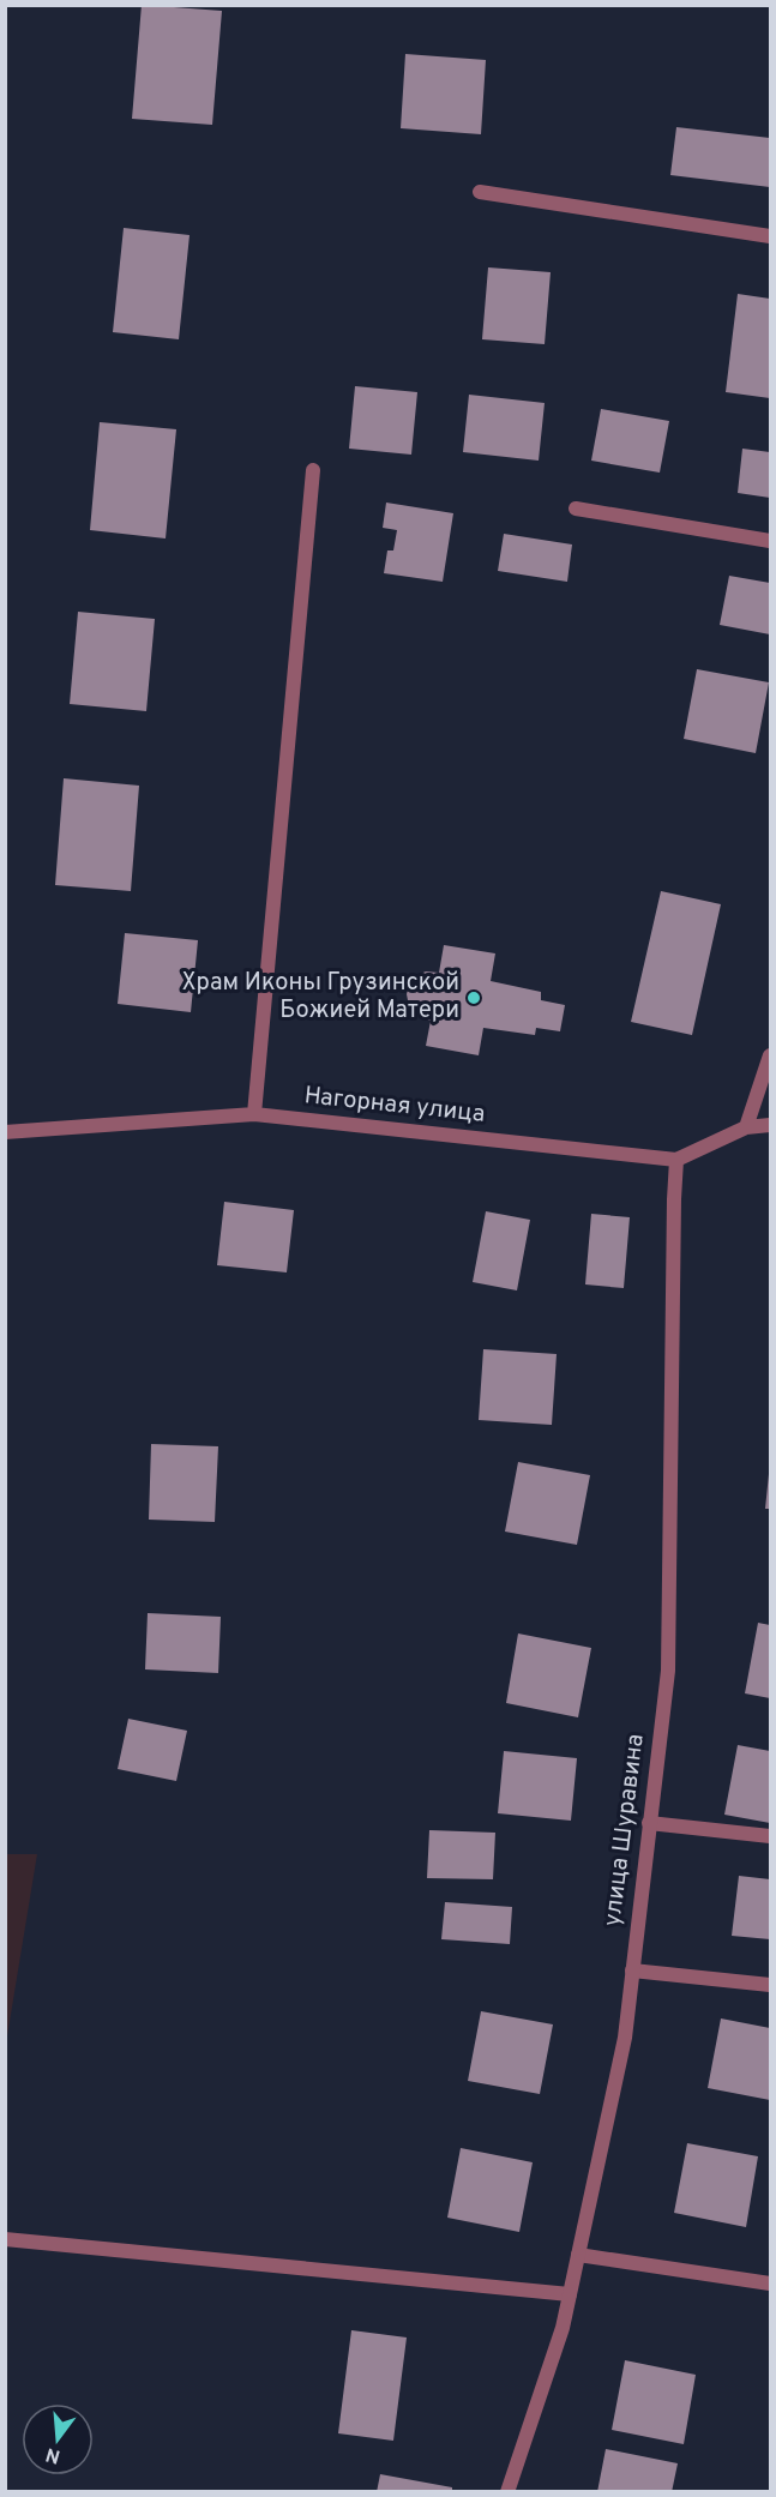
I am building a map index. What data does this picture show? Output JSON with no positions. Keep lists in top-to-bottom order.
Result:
{
  "streets": {
    "street": ["Нагорная улица", "улица Шуравина"]
  },
  "crossings": [
    ["Нагорная улица", "улица Шуравина"]
  ],
  "places": ["Храм Иконы Грузинской Божией Матери"],
  "north": "bottom"
}
